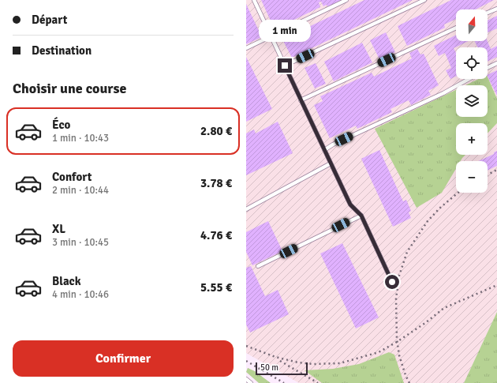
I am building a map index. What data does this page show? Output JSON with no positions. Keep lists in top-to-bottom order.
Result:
{
  "scale_bar": "50 m",
  "north": "top",
  "page": {
    "banner": ["Départ", "Destination"],
    "map_buttons": ["+", "−"],
    "bubble": "1 min",
    "heading": "Choisir une course",
    "list": [
      {
        "name": "Éco",
        "note": "1 min · 10:43",
        "value": "2.80 €"
      },
      {
        "name": "Confort",
        "note": "2 min · 10:44",
        "value": "3.78 €"
      },
      {
        "name": "XL",
        "note": "3 min · 10:45",
        "value": "4.76 €"
      },
      {
        "name": "Black",
        "note": "4 min · 10:46",
        "value": "5.55 €"
      }
    ],
    "buttons": "Confirmer",
    "scale": "50 m"
  }
}
